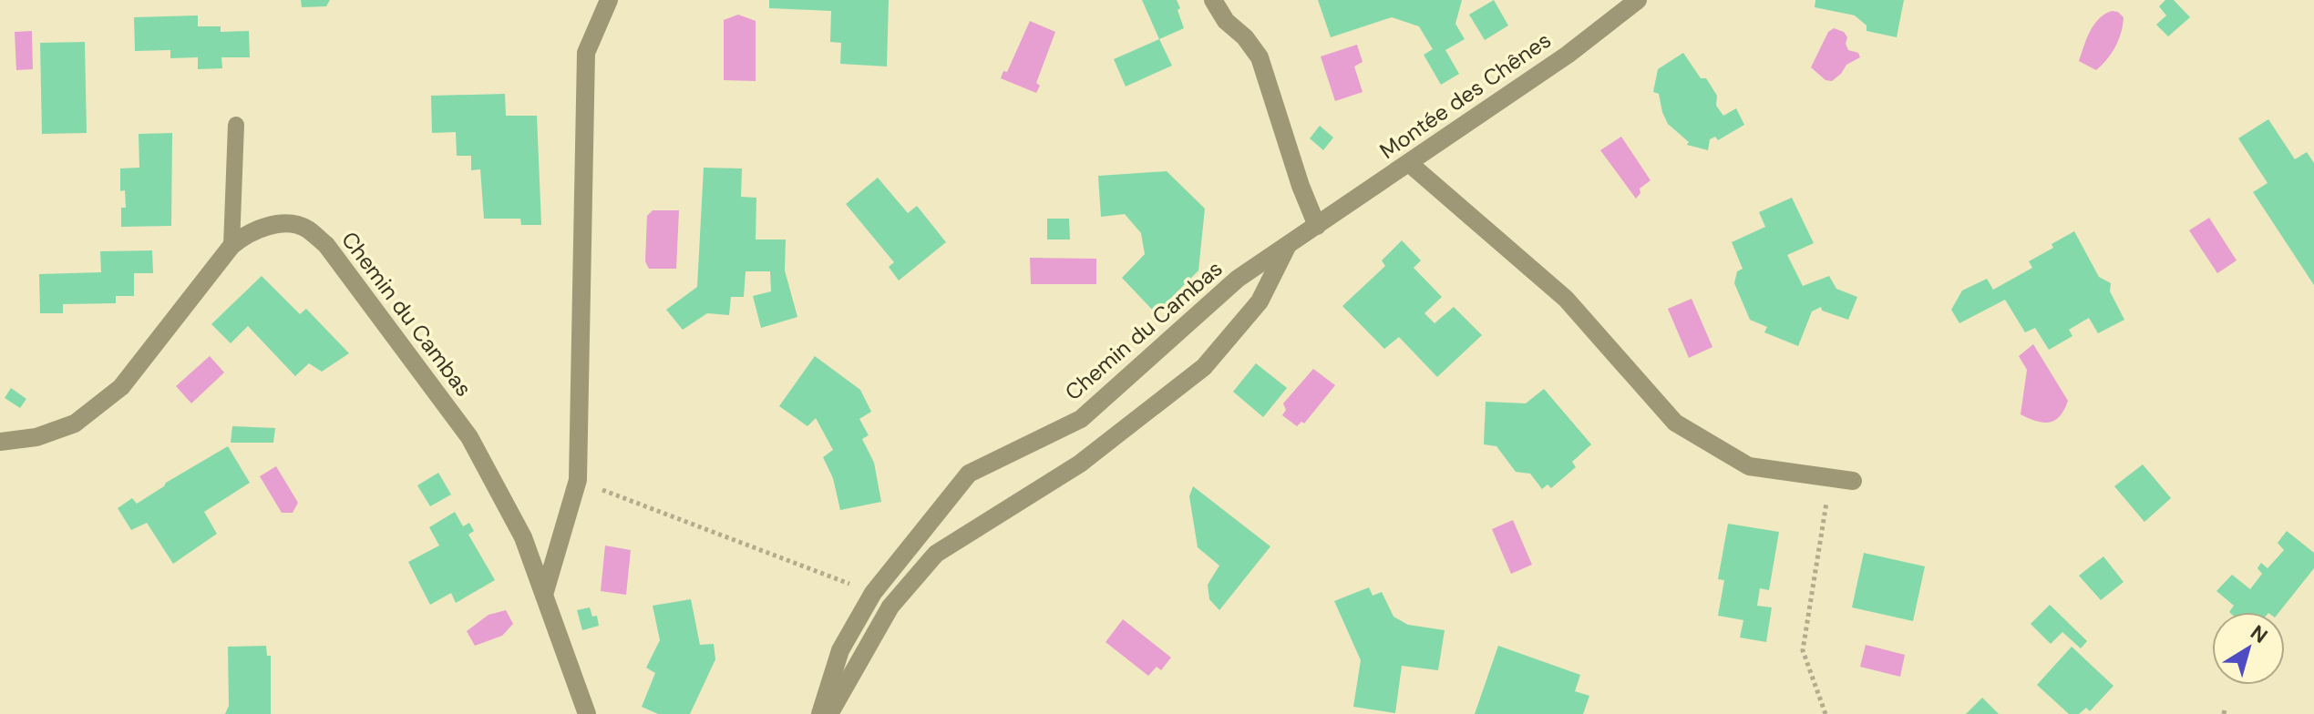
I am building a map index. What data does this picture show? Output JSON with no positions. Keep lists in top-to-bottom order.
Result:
{
  "streets": {
    "street": ["Montée des Chênes", "Chemin du Cambas"]
  },
  "crossings": [
    ["Montée des Chênes", "Chemin du Cambas"]
  ],
  "north": "top right"
}
